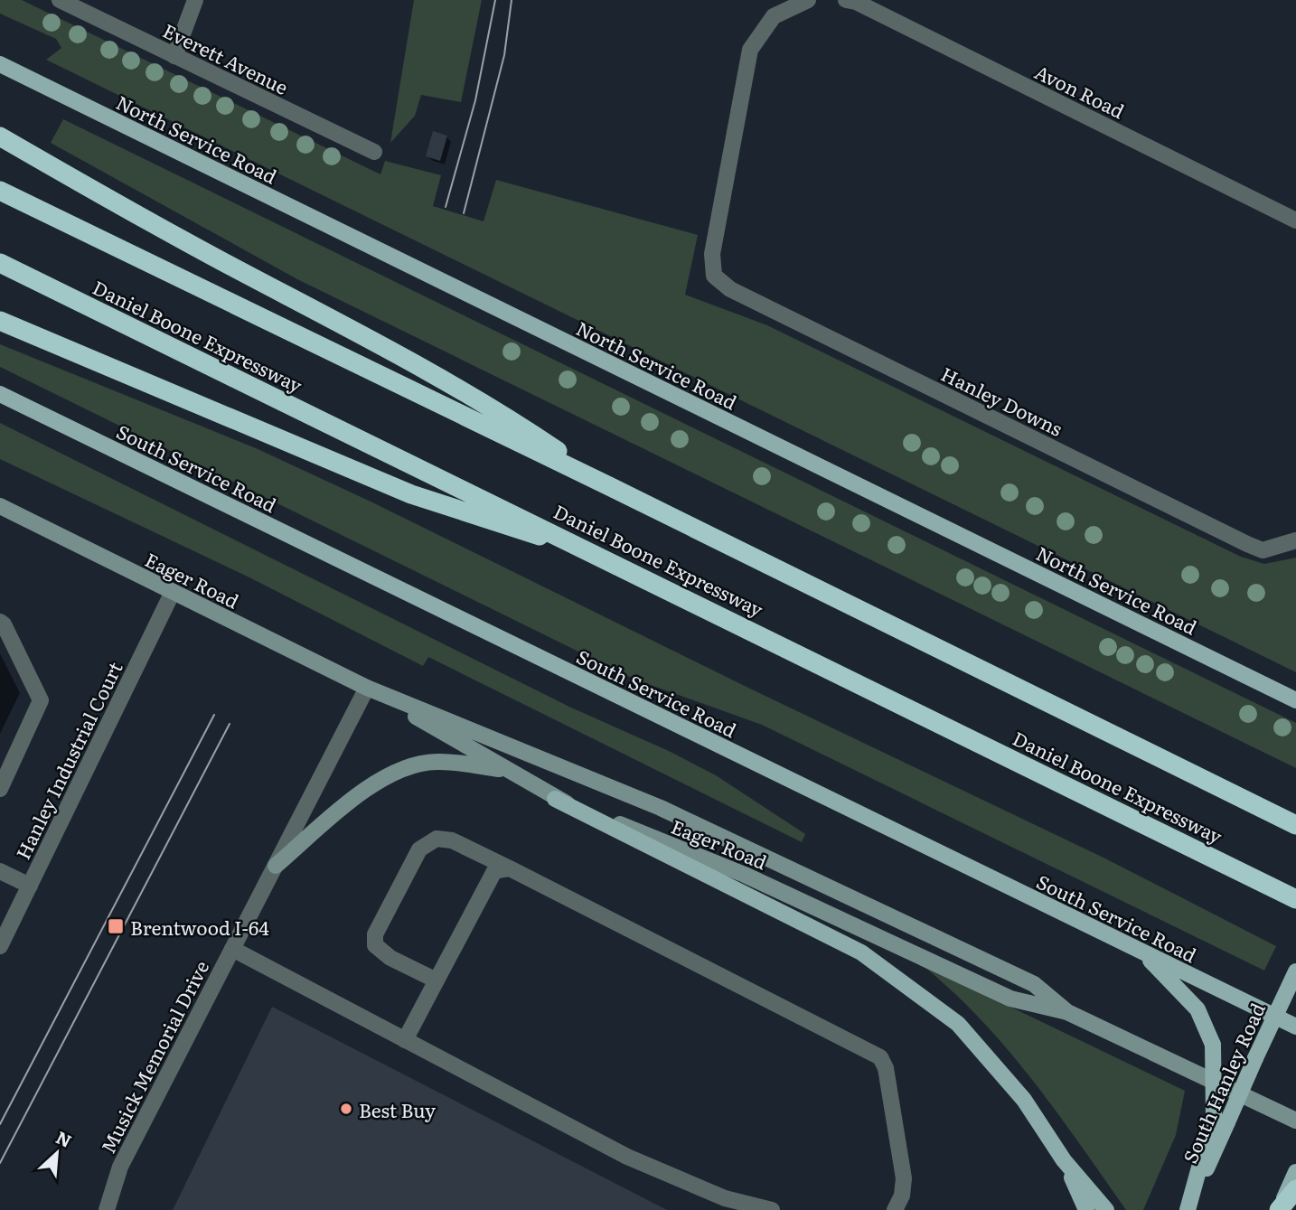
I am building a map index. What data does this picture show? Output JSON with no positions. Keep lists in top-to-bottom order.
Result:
{
  "streets": {
    "highway": ["Daniel Boone Expressway"],
    "main road": [
      "North Service Road",
      "South Service Road",
      "Eager Road",
      "South Hanley Road"
    ],
    "street": [
      "Everett Avenue",
      "Avon Road",
      "Hanley Downs",
      "Hanley Industrial Court",
      "Musick Memorial Drive"
    ]
  },
  "crossings": [
    ["South Service Road", "South Hanley Road"],
    ["Eager Road", "Hanley Industrial Court"],
    ["Eager Road", "Musick Memorial Drive"]
  ],
  "places": {
    "transit": ["Brentwood I-64"],
    "other": ["Best Buy"]
  },
  "north": "top right"
}
